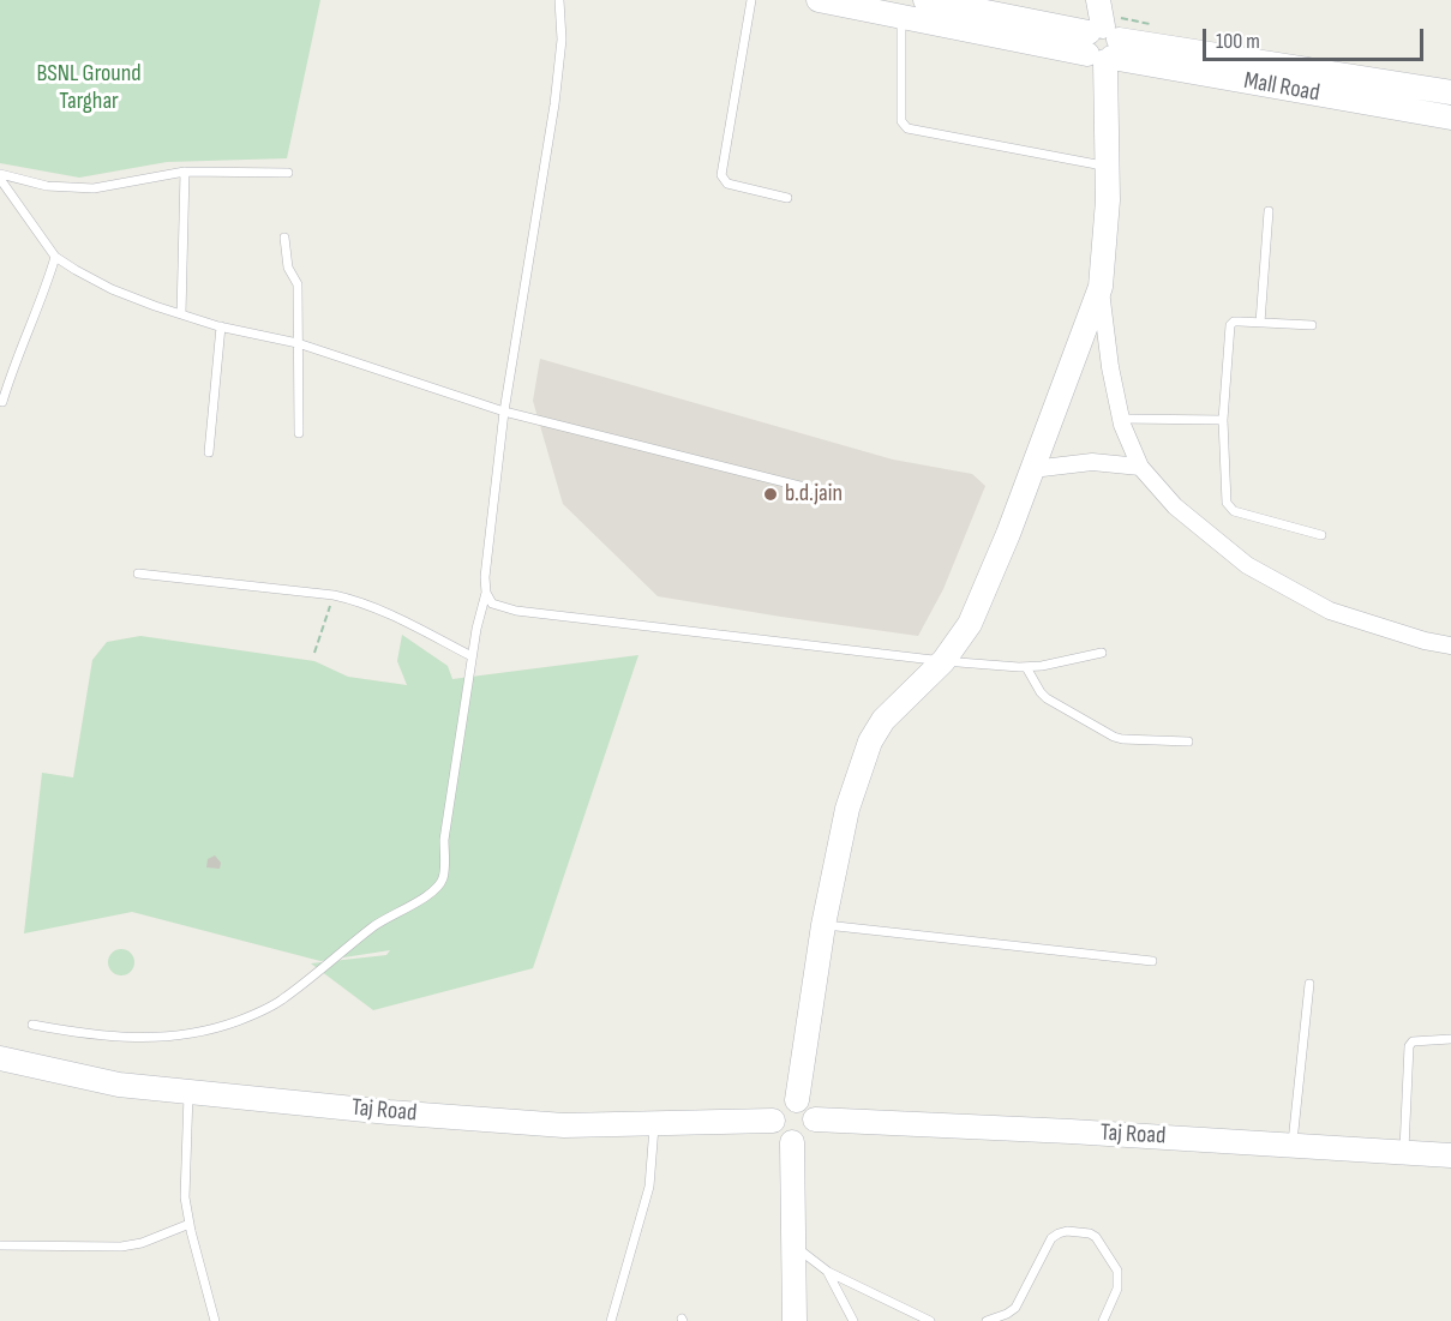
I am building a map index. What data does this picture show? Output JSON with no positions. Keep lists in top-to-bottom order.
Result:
{
  "streets": {
    "main road": ["Mall Road", "Taj Road"]
  },
  "parks": ["BSNL Ground Targhar"],
  "places": ["b.d.jain"],
  "scale_bar": "100 m"
}
